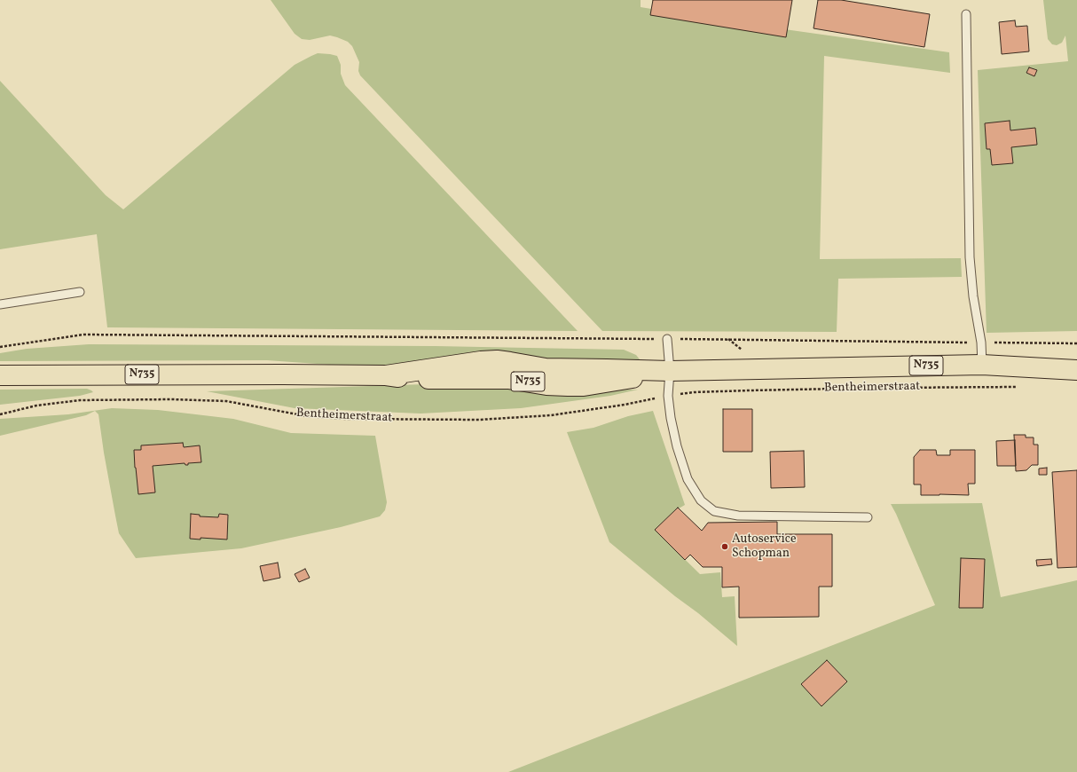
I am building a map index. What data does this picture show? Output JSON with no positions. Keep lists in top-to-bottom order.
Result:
{
  "streets": {
    "main road": ["N735", "Bentheimerstraat"]
  },
  "places": ["Autoservice Schopman"]
}
